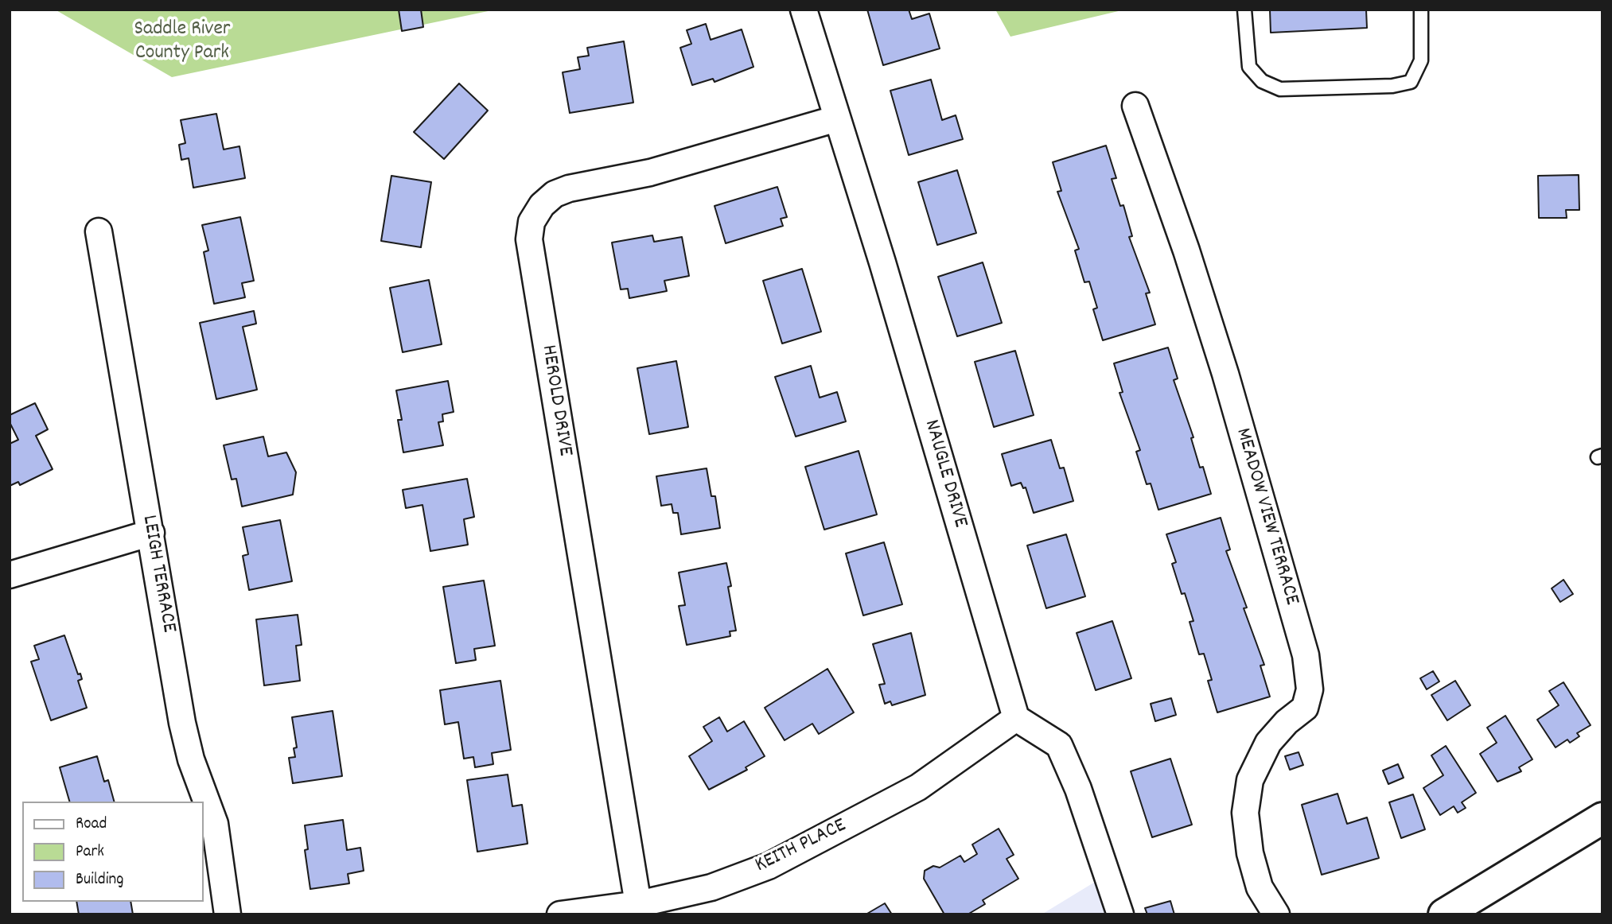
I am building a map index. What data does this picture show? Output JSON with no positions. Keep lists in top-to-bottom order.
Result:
{
  "streets": {
    "street": [
      "HEROLD DRIVE",
      "NAUGLE DRIVE",
      "MEADOW VIEW TERRACE",
      "LEIGH TERRACE",
      "KEITH PLACE"
    ]
  },
  "crossings": [
    ["HEROLD DRIVE", "NAUGLE DRIVE"],
    ["HEROLD DRIVE", "KEITH PLACE"],
    ["NAUGLE DRIVE", "KEITH PLACE"]
  ],
  "parks": ["Saddle River County Park"],
  "legend": ["Road", "Park", "Building"]
}
